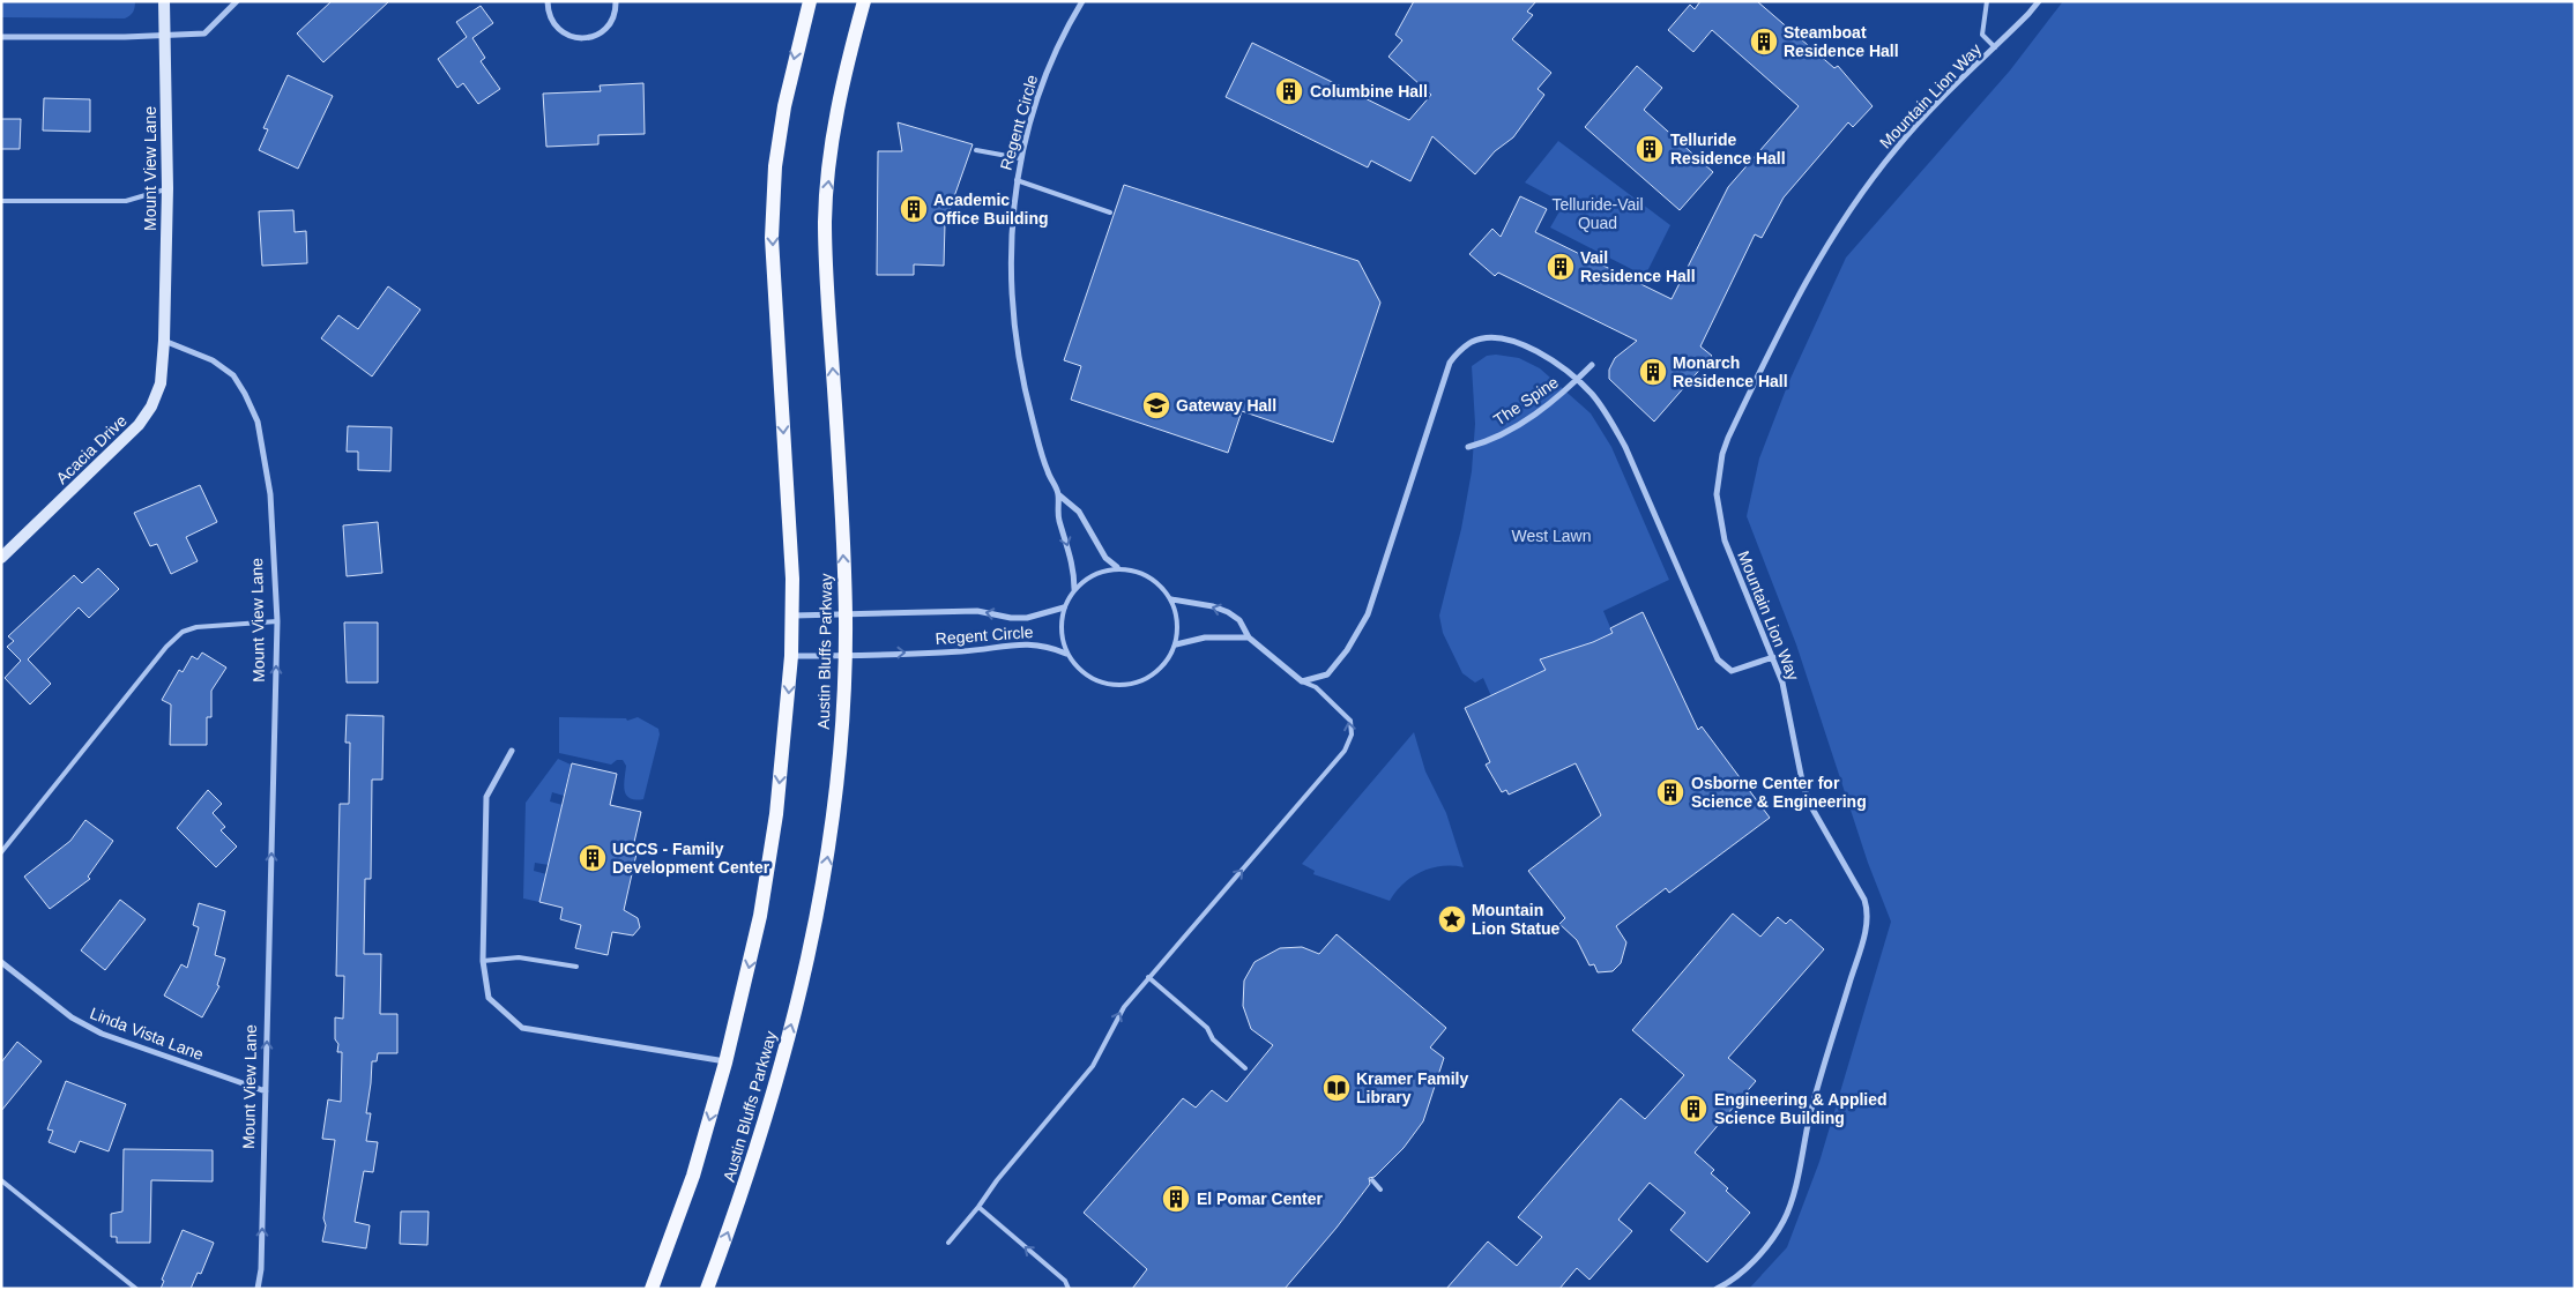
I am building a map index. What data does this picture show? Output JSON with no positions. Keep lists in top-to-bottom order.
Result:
{
  "streets": {
    "main road": ["Austin Bluffs Parkway"],
    "street": [
      "Mountain Lion Way",
      "Regent Circle",
      "Mount View Lane",
      "The Spine",
      "Acacia Drive",
      "Linda Vista Lane"
    ]
  },
  "crossings": [
    ["Regent Circle", "Austin Bluffs Parkway"],
    ["Mount View Lane", "Acacia Drive"],
    ["Mount View Lane", "Linda Vista Lane"]
  ],
  "one_way": ["Mount View Lane"],
  "parks": ["Telluride-Vail Quad", "West Lawn"],
  "places": {
    "building": [
      "Steamboat Residence Hall",
      "Columbine Hall",
      "Telluride Residence Hall",
      "Academic Office Building",
      "Vail Residence Hall",
      "Monarch Residence Hall",
      "Osborne Center for Science & Engineering",
      "UCCS - Family Development Center",
      "Engineering & Applied Science Building",
      "El Pomar Center"
    ],
    "school or university": ["Gateway Hall"],
    "place": ["Mountain Lion Statue"],
    "library": ["Kramer Family Library"]
  }
}
